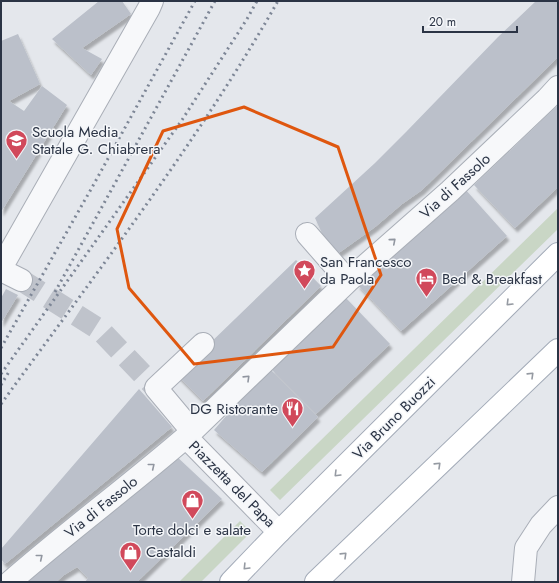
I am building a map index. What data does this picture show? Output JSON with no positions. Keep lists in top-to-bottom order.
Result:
{
  "streets": {
    "main road": ["Via Bruno Buozzi"],
    "street": ["Via di Fassolo", "Piazzetta del Papa"]
  },
  "crossings": [
    ["Via di Fassolo", "Piazzetta del Papa"],
    ["Via Bruno Buozzi", "Piazzetta del Papa"]
  ],
  "one_way": ["Via di Fassolo"],
  "places": {
    "school or university": ["Scuola Media Statale G. Chiabrera"],
    "place": ["San Francesco da Paola"],
    "hotel": ["Bed & Breakfast"],
    "restaurant": ["DG Ristorante"],
    "shop": ["Torte dolci e salate", "Castaldi"]
  },
  "scale_bar": "20 m"
}
